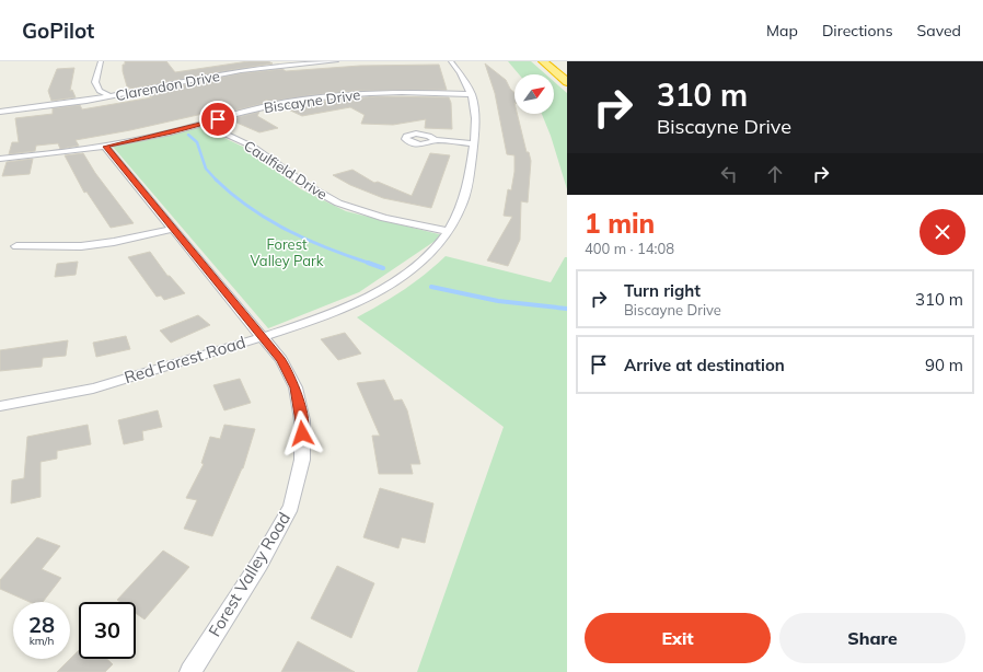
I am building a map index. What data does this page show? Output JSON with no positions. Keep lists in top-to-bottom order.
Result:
{
  "streets": {
    "street": [
      "Clarendon Drive",
      "Biscayne Drive",
      "Caulfield Drive",
      "Red Forest Road",
      "Forest Valley Road"
    ]
  },
  "crossings": [
    ["Biscayne Drive", "Caulfield Drive"],
    ["Biscayne Drive", "Red Forest Road"],
    ["Biscayne Drive", "Forest Valley Road"],
    ["Caulfield Drive", "Red Forest Road"],
    ["Red Forest Road", "Forest Valley Road"]
  ],
  "parks": ["Forest Valley Park"],
  "north": "top right",
  "page": {
    "header": "GoPilot",
    "nav": ["Map", "Directions", "Saved"],
    "turn": ["310 m", "Biscayne Drive"],
    "heading": ["1 min", "400 m · 14:08"],
    "list": [
      {
        "name": "Turn right",
        "note": "Biscayne Drive",
        "value": "310 m"
      },
      {
        "name": "Arrive at destination",
        "value": "90 m"
      }
    ],
    "speed": "28 km/h",
    "limit": "30",
    "buttons": ["Exit", "Share"]
  }
}
